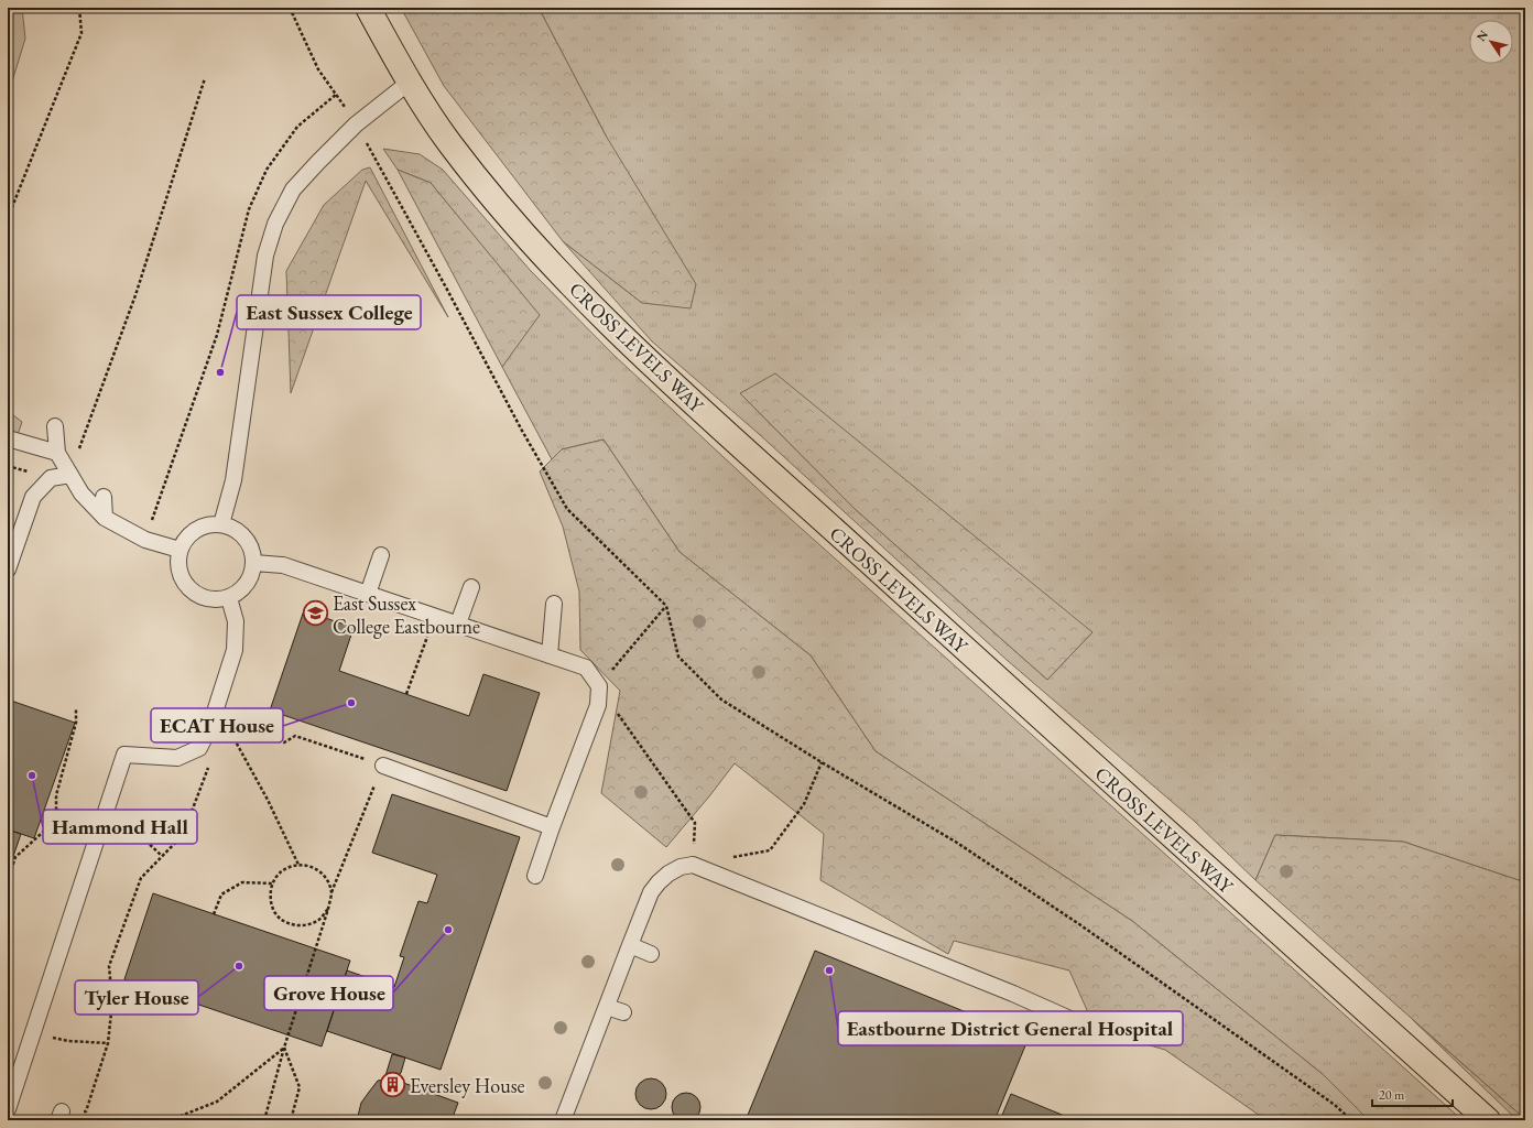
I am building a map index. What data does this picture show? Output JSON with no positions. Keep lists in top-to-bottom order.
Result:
{
  "streets": {
    "main road": ["CROSS LEVELS WAY"]
  },
  "places": {
    "other": [
      "East Sussex College",
      "ECAT House",
      "Hammond Hall",
      "Grove House",
      "Tyler House",
      "Eastbourne District General Hospital"
    ],
    "school or university": ["East Sussex College Eastbourne"],
    "building": ["Eversley House"]
  },
  "scale_bar": "20 m",
  "north": "top left"
}
